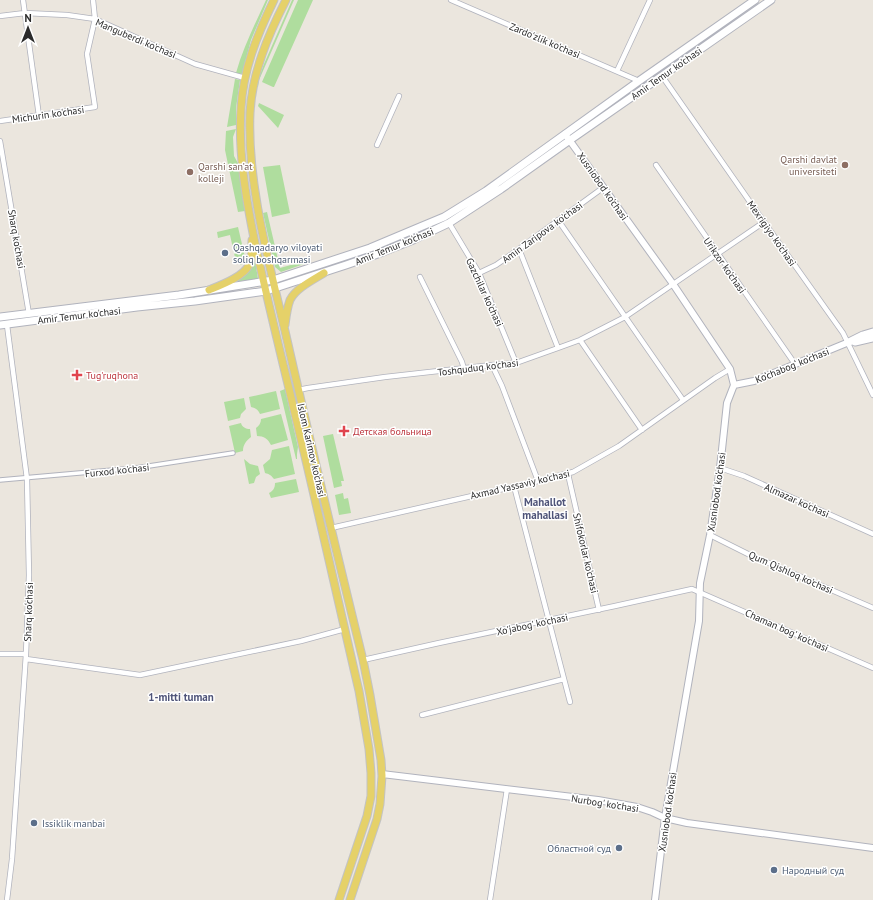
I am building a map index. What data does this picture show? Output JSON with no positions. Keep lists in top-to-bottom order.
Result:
{
  "streets": {
    "main road": ["Amir Temur ko'chasi", "Ko‘chabog‘ ko‘chasi", "Islom Karimov ko‘chasi"],
    "street": [
      "Manguberdi ko'chasi",
      "Zardo'zlik ko'chasi",
      "Michurin ko'chasi",
      "Xusniobod ko'chasi",
      "Amin Zaripova ko'chasi",
      "Mexrigiyo ko'chasi",
      "Sharq ko'chasi",
      "Urikzor ko'chasi",
      "Gazchilar ko'chasi",
      "Toshquduq ko'chasi",
      "Furxod ko'chasi",
      "Axmad Yassaviy ko'chasi",
      "Almazar ko'chasi",
      "Shifokorlar ko'chasi",
      "Qum Qishloq ko'chasi",
      "Sharq ko‘chasi",
      "Xo'jabog' ko'chasi",
      "Chaman bog' ko'chasi",
      "Nurbog' ko'chasi"
    ]
  },
  "crossings": [
    ["Manguberdi ko'chasi", "Michurin ko'chasi"],
    ["Manguberdi ko'chasi", "Islom Karimov ko‘chasi"],
    ["Zardo'zlik ko'chasi", "Amir Temur ko'chasi"],
    ["Amir Temur ko'chasi", "Xusniobod ko'chasi"],
    ["Amir Temur ko'chasi", "Mexrigiyo ko'chasi"],
    ["Amir Temur ko'chasi", "Sharq ko'chasi"],
    ["Amir Temur ko'chasi", "Gazchilar ko'chasi"],
    ["Amir Temur ko'chasi", "Islom Karimov ko‘chasi"],
    ["Amir Temur ko'chasi", "Sharq ko‘chasi"],
    ["Xusniobod ko'chasi", "Amin Zaripova ko'chasi"],
    ["Xusniobod ko'chasi", "Ko‘chabog‘ ko‘chasi"],
    ["Xusniobod ko'chasi", "Toshquduq ko'chasi"],
    ["Xusniobod ko'chasi", "Axmad Yassaviy ko'chasi"],
    ["Xusniobod ko'chasi", "Almazar ko'chasi"],
    ["Xusniobod ko'chasi", "Qum Qishloq ko'chasi"],
    ["Xusniobod ko'chasi", "Xo'jabog' ko'chasi"],
    ["Xusniobod ko'chasi", "Chaman bog' ko'chasi"],
    ["Xusniobod ko'chasi", "Nurbog' ko'chasi"],
    ["Amin Zaripova ko'chasi", "Gazchilar ko'chasi"],
    ["Mexrigiyo ko'chasi", "Ko‘chabog‘ ko‘chasi"],
    ["Mexrigiyo ko'chasi", "Toshquduq ko'chasi"],
    ["Urikzor ko'chasi", "Ko‘chabog‘ ko‘chasi"],
    ["Urikzor ko'chasi", "Toshquduq ko'chasi"],
    ["Gazchilar ko'chasi", "Toshquduq ko'chasi"],
    ["Toshquduq ko'chasi", "Islom Karimov ko‘chasi"],
    ["Islom Karimov ko‘chasi", "Axmad Yassaviy ko'chasi"],
    ["Islom Karimov ko‘chasi", "Xo'jabog' ko'chasi"],
    ["Islom Karimov ko‘chasi", "Nurbog' ko'chasi"],
    ["Furxod ko'chasi", "Sharq ko‘chasi"],
    ["Axmad Yassaviy ko'chasi", "Shifokorlar ko'chasi"],
    ["Shifokorlar ko'chasi", "Xo'jabog' ko'chasi"],
    ["Xo'jabog' ko'chasi", "Chaman bog' ko'chasi"]
  ],
  "districts": ["Mahallot mahallasi", "1-mitti tuman"],
  "places": {
    "other": [
      "Qarshi davlat universiteti",
      "Qarshi san’at kolleji",
      "Qashqadaryo viloyati soliq boshqarmasi",
      "Issiklik manbai",
      "Областной суд",
      "Народный суд"
    ],
    "health": ["Tug'ruqhona", "Детская больница"]
  },
  "north": "top"
}
